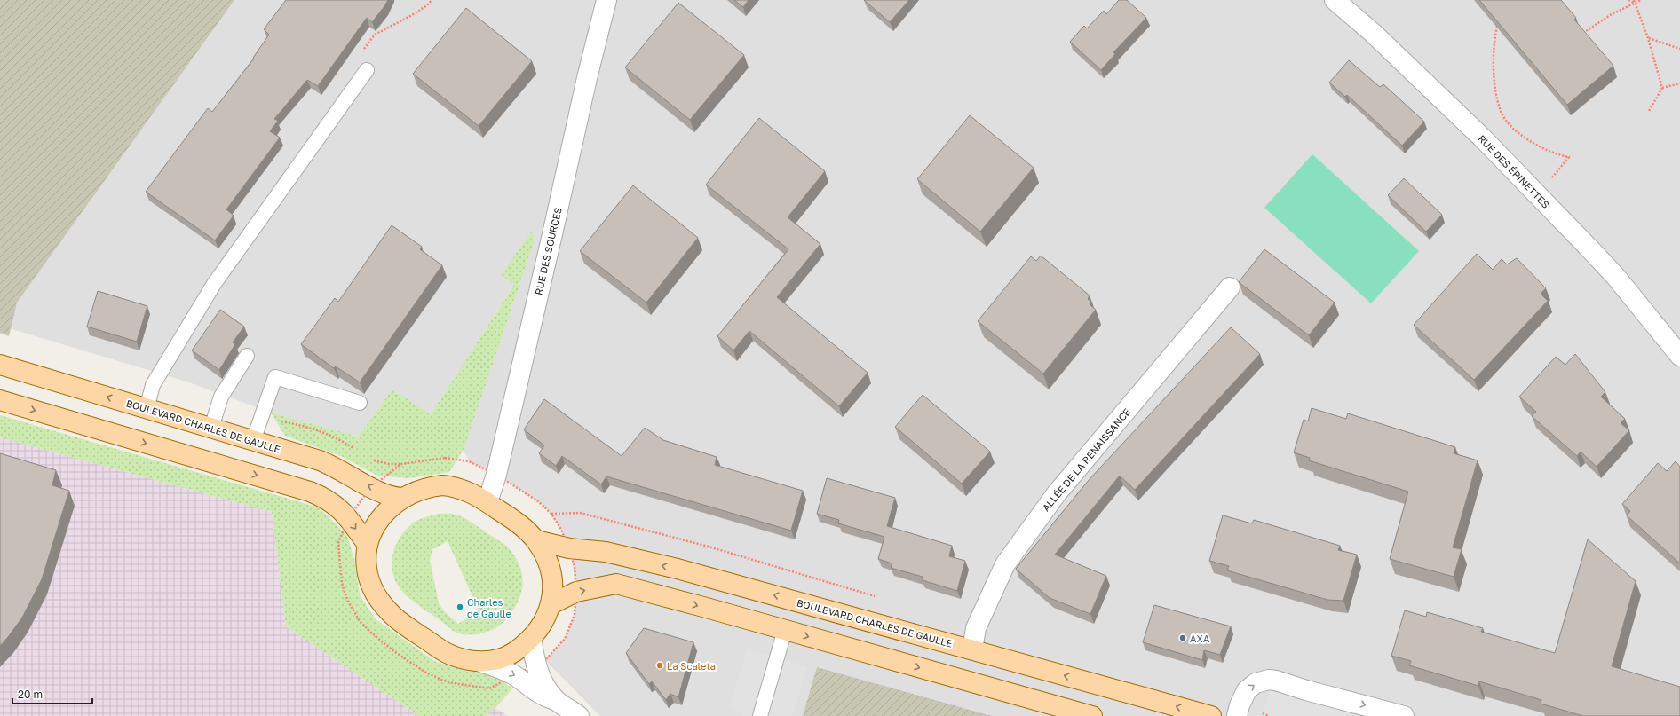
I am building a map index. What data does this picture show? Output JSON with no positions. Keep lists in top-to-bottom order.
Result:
{
  "streets": {
    "main road": ["BOULEVARD CHARLES DE GAULLE"],
    "street": ["RUE DES ÉPINETTES", "RUE DES SOURCES", "ALLÉE DE LA RENAISSANCE"]
  },
  "crossings": [
    ["BOULEVARD CHARLES DE GAULLE", "ALLÉE DE LA RENAISSANCE"]
  ],
  "places": ["Charles de Gaulle", "AXA", "La Scaleta"],
  "scale_bar": "20 m"
}
